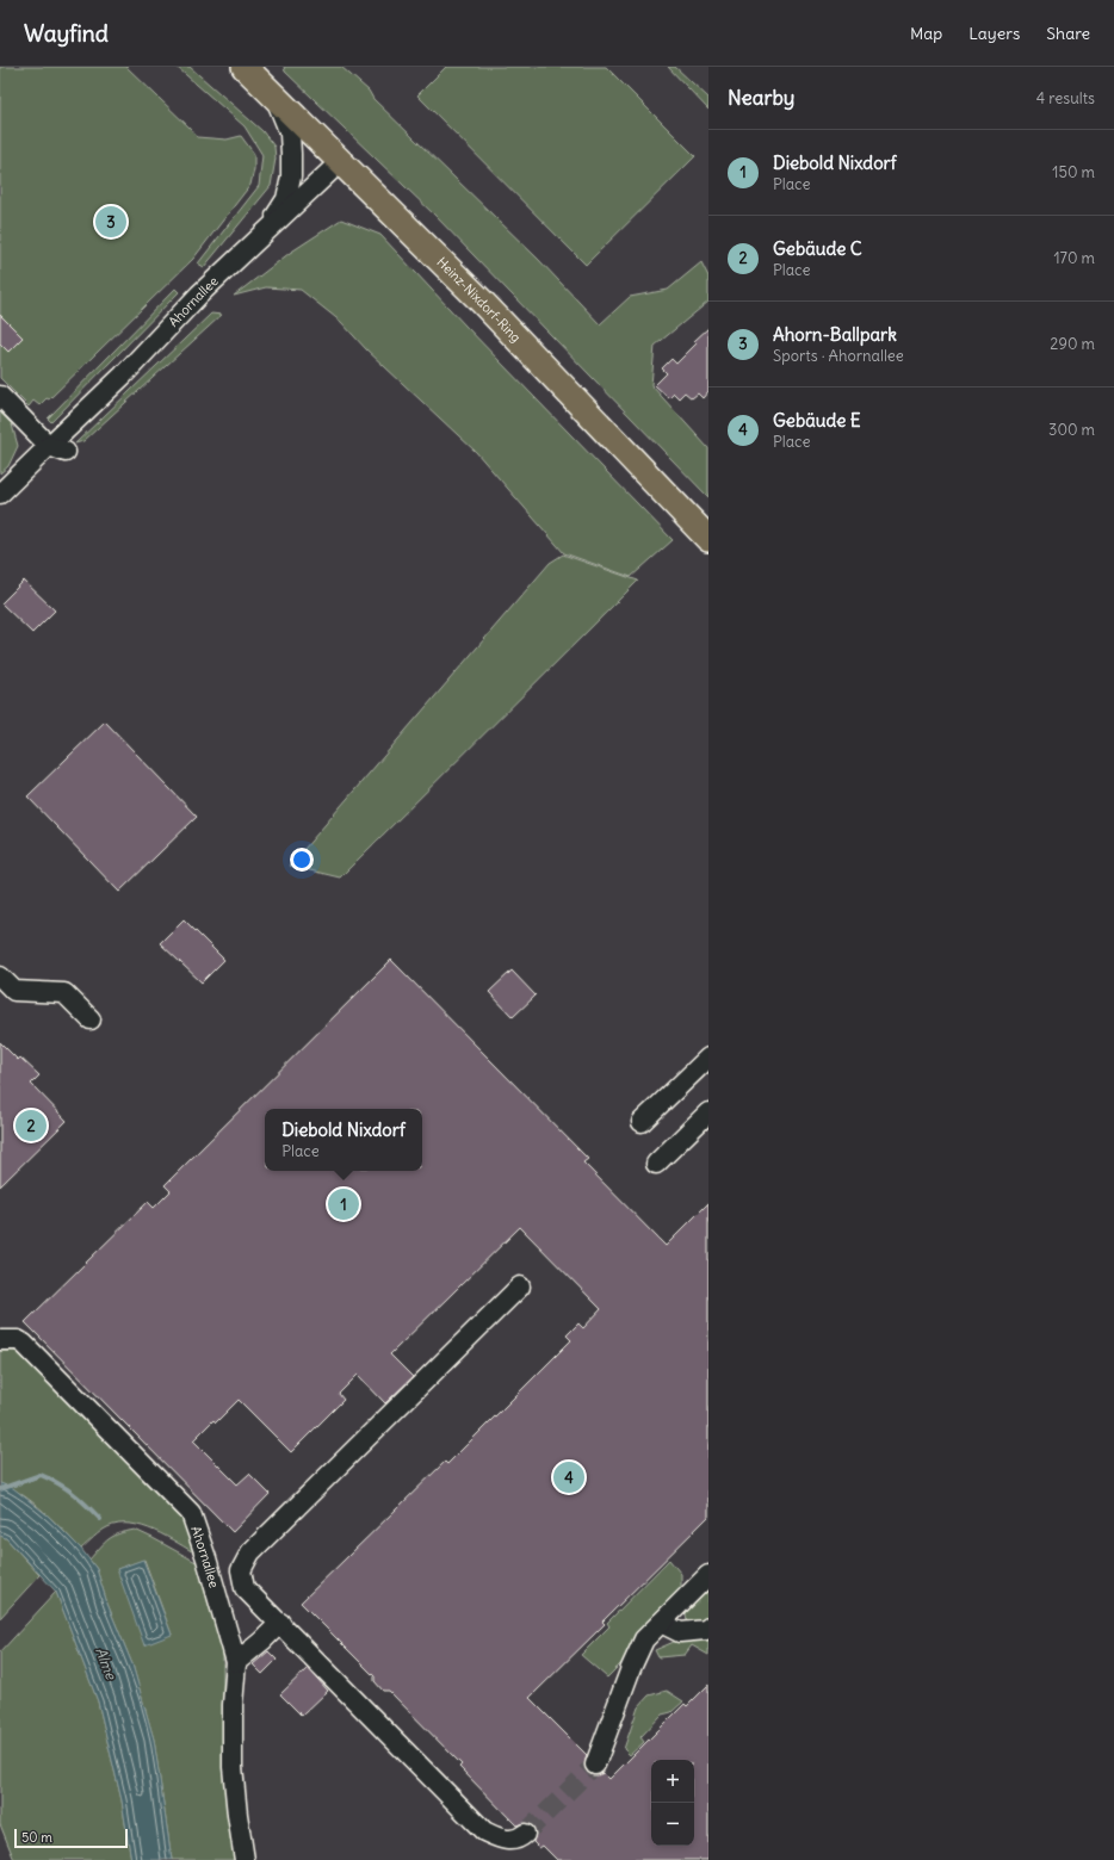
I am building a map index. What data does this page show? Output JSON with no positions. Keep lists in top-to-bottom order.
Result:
{
  "streets": {
    "main road": ["Heinz-Nixdorf-Ring"],
    "street": ["Ahornallee"]
  },
  "crossings": [
    ["Heinz-Nixdorf-Ring", "Ahornallee"]
  ],
  "water": ["Alme"],
  "scale_bar": "50 m",
  "page": {
    "header": "Wayfind",
    "nav": ["Map", "Layers", "Share"],
    "heading": ["Nearby", "4 results"],
    "list": [
      {
        "mark": "1",
        "name": "Diebold Nixdorf",
        "note": "Place",
        "value": "150 m"
      },
      {
        "mark": "2",
        "name": "Gebäude C",
        "note": "Place",
        "value": "170 m"
      },
      {
        "mark": "3",
        "name": "Ahorn-Ballpark",
        "note": "Sports · Ahornallee",
        "value": "290 m"
      },
      {
        "mark": "4",
        "name": "Gebäude E",
        "note": "Place",
        "value": "300 m"
      }
    ],
    "pins": [
      "3",
      "2",
      "1",
      "4"
    ],
    "popup": ["Diebold Nixdorf", "Place"],
    "map_buttons": ["+", "−"],
    "scale": "50 m"
  }
}
